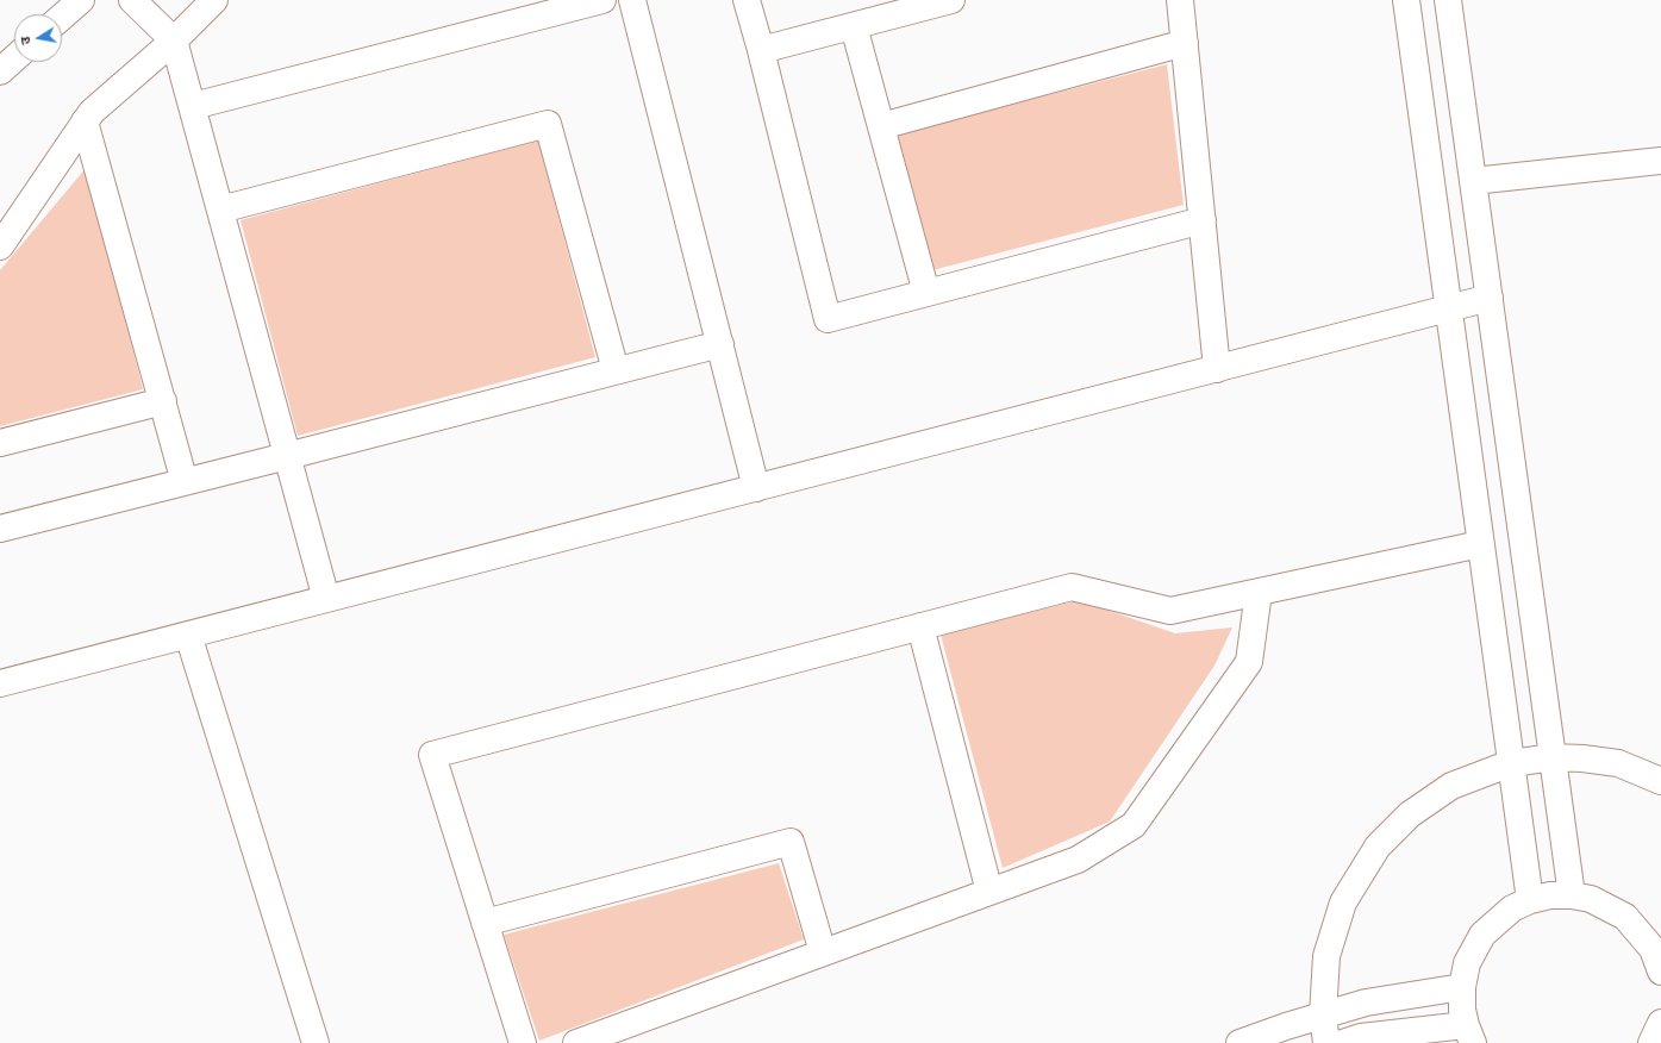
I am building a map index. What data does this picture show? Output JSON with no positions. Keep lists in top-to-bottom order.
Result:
{
  "north": "left"
}
